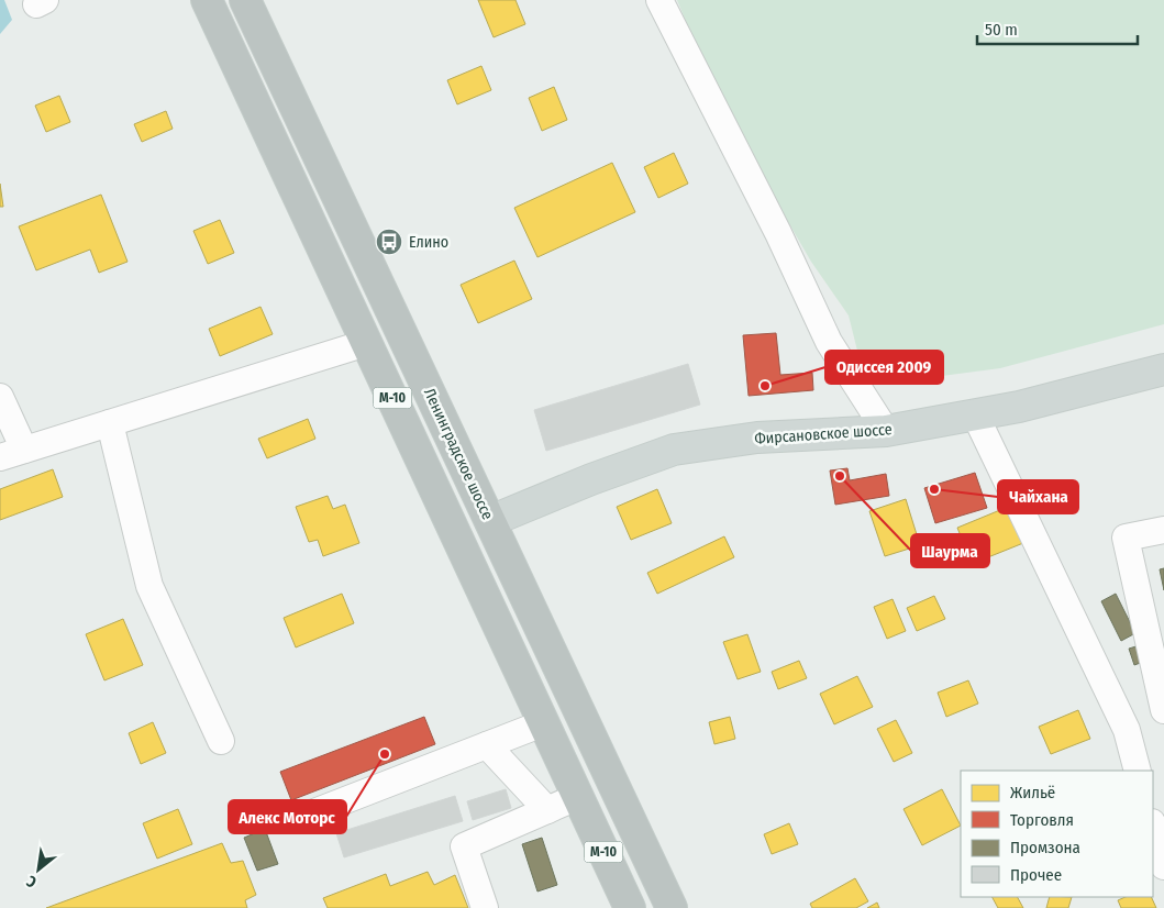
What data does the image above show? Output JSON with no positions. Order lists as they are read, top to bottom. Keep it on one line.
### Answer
{"streets":{"highway":["М-10","Ленинградское шоссе"],"main road":["Фирсановское шоссе"]},"crossings":[["Фирсановское шоссе","Ленинградское шоссе"]],"places":{"bus stop":["Елино"],"other":["Одиссея 2009","Шаурма","Чайхана","Алекс Моторс"]},"legend":["Жильё","Торговля","Промзона","Прочее"],"scale_bar":"50 m","north":"bottom left"}
